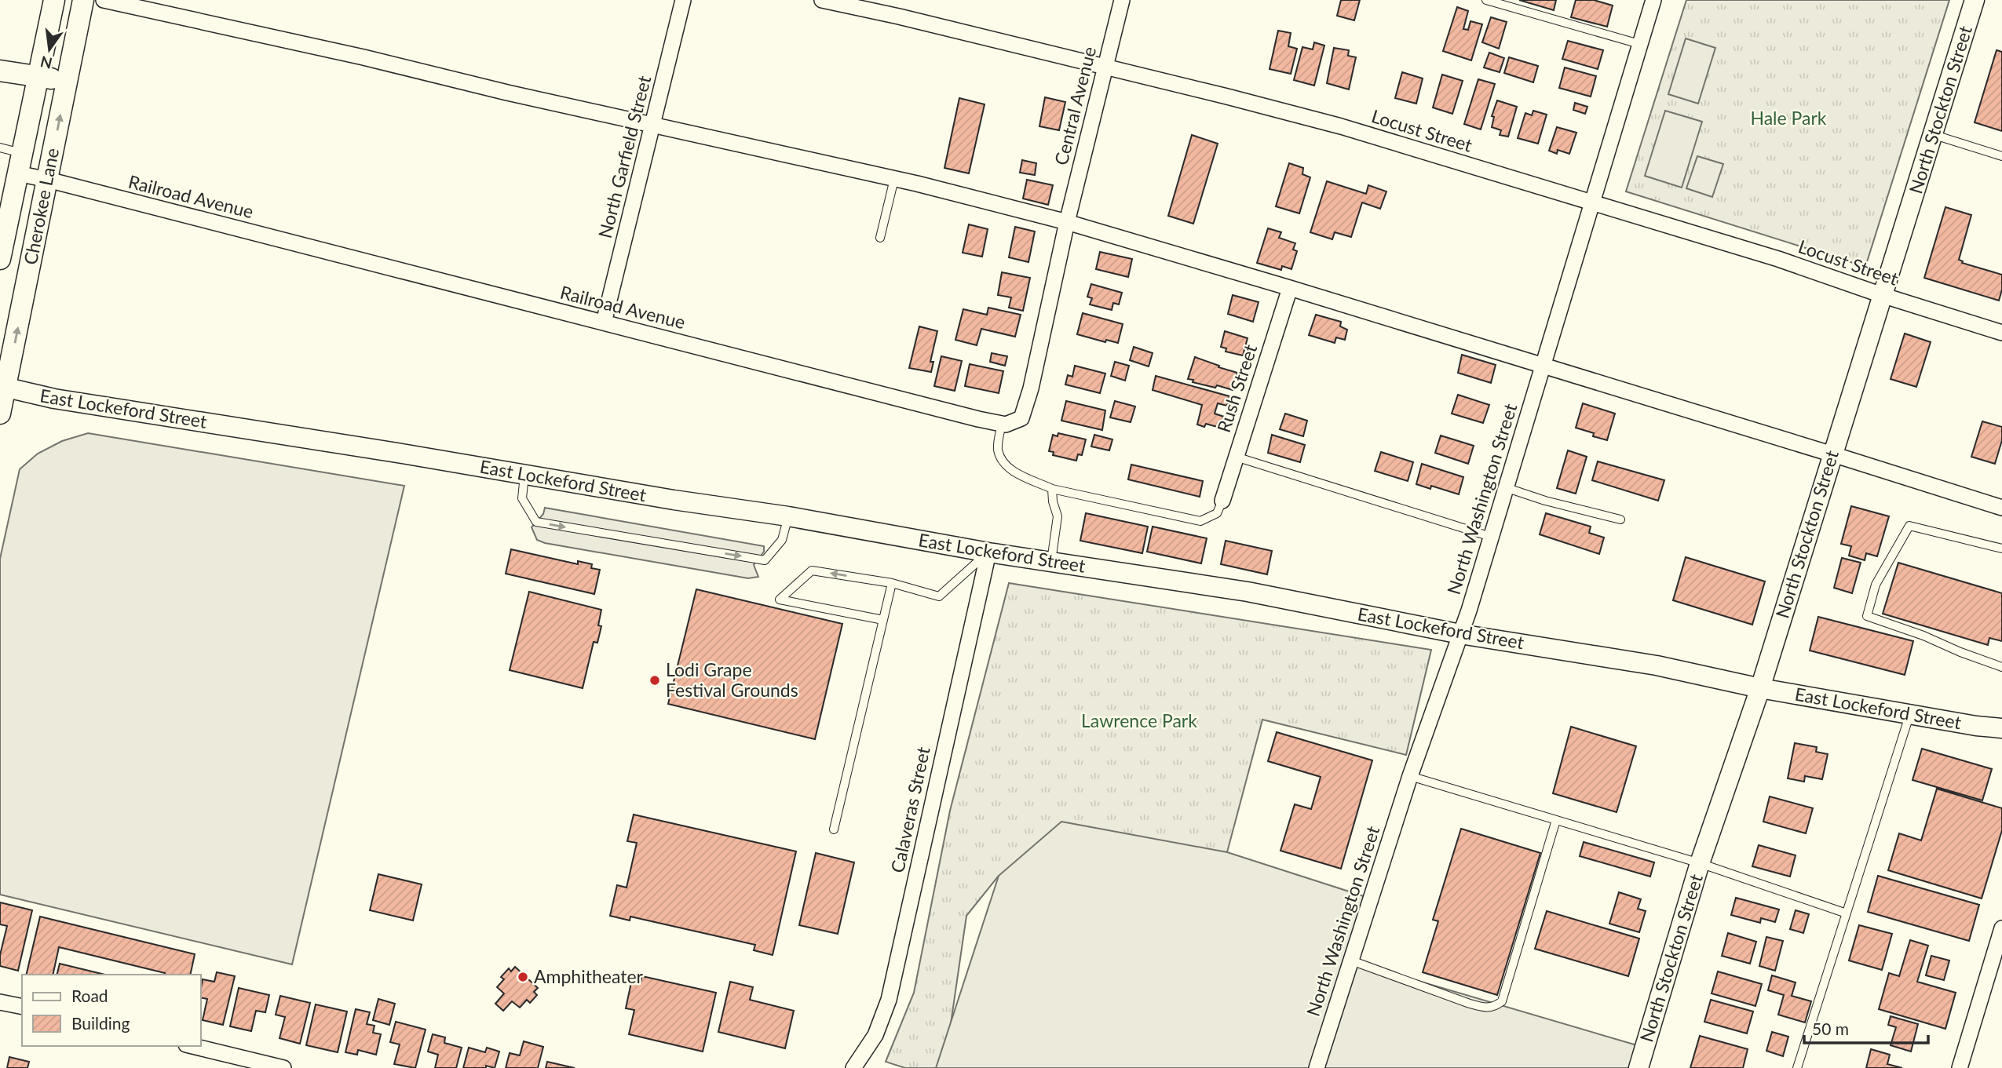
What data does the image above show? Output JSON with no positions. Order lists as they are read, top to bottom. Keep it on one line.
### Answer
{"streets":{"main road":["Cherokee Lane"],"street":["Central Avenue","North Stockton Street","Locust Street","North Garfield Street","Railroad Avenue","Rush Street","East Lockeford Street","North Washington Street","Calaveras Street"]},"crossings":[["Central Avenue","Locust Street"],["North Stockton Street","Locust Street"],["North Stockton Street","East Lockeford Street"],["Locust Street","North Washington Street"],["North Garfield Street","Railroad Avenue"],["Railroad Avenue","Cherokee Lane"],["Cherokee Lane","East Lockeford Street"],["East Lockeford Street","North Washington Street"],["East Lockeford Street","Calaveras Street"]],"parks":["Hale Park","Lawrence Park"],"places":["Lodi Grape Festival Grounds","Amphitheater"],"legend":["Road","Building"],"scale_bar":"50 m","north":"bottom"}
